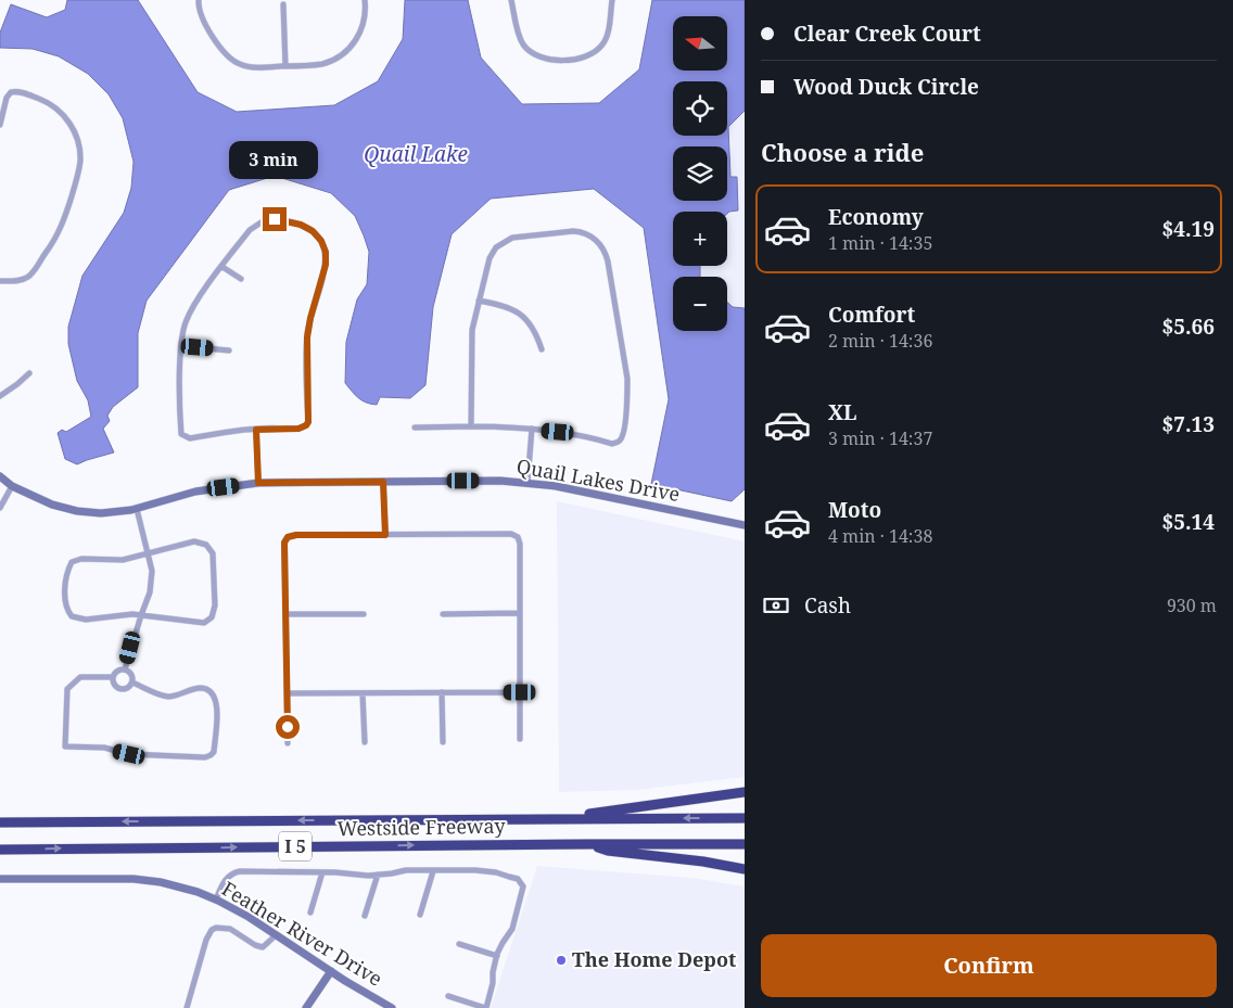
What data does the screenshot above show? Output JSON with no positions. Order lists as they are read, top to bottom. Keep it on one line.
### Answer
{"streets":{"highway":["Westside Freeway","I 5"],"main road":["Quail Lakes Drive","Feather River Drive"]},"water":["Quail Lake"],"places":["The Home Depot"],"north":"left","page":{"banner":["Clear Creek Court","Wood Duck Circle"],"map_buttons":["+","−"],"heading":"Choose a ride","bubble":"3 min","list":[{"name":"Economy","note":"1 min · 14:35","value":"$4.19"},{"name":"Comfort","note":"2 min · 14:36","value":"$5.66"},{"name":"XL","note":"3 min · 14:37","value":"$7.13"},{"name":"Moto","note":"4 min · 14:38","value":"$5.14"}],"pay":["Cash","930 m"],"buttons":"Confirm"}}
